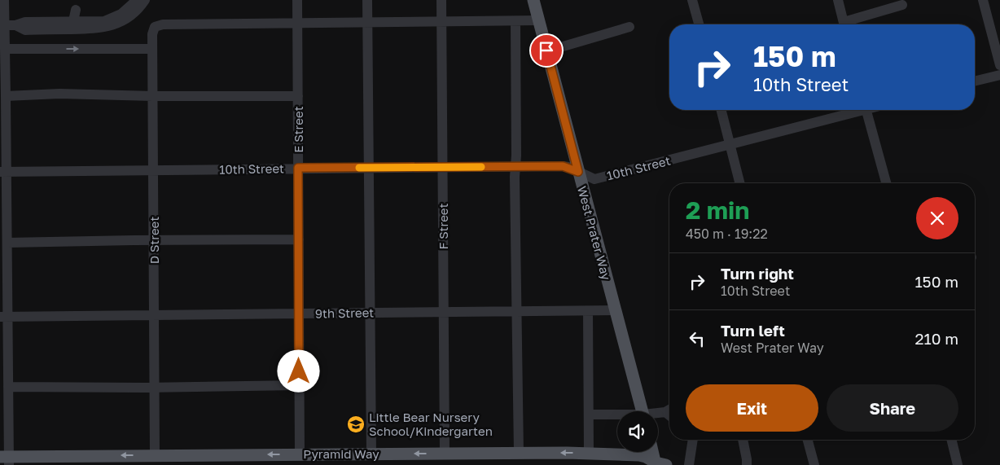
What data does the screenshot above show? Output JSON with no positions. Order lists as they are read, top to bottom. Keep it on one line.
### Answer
{"streets":{"main road":["West Prater Way","Pyramid Way"],"street":["E Street","10th Street","F Street","D Street","9th Street"]},"crossings":[["E Street","10th Street"],["E Street","D Street"],["E Street","9th Street"],["E Street","Pyramid Way"],["10th Street","F Street"],["10th Street","West Prater Way"],["10th Street","D Street"],["F Street","9th Street"],["F Street","Pyramid Way"],["West Prater Way","9th Street"],["D Street","9th Street"],["D Street","Pyramid Way"]],"one_way":["Pyramid Way"],"places":{"school or university":["Little Bear Nursery School/Kindergarten"]},"page":{"turn":["150 m","10th Street"],"heading":["2 min","450 m · 19:22"],"list":[{"name":"Turn right","note":"10th Street","value":"150 m"},{"name":"Turn left","note":"West Prater Way","value":"210 m"}],"buttons":["Exit","Share"]}}
